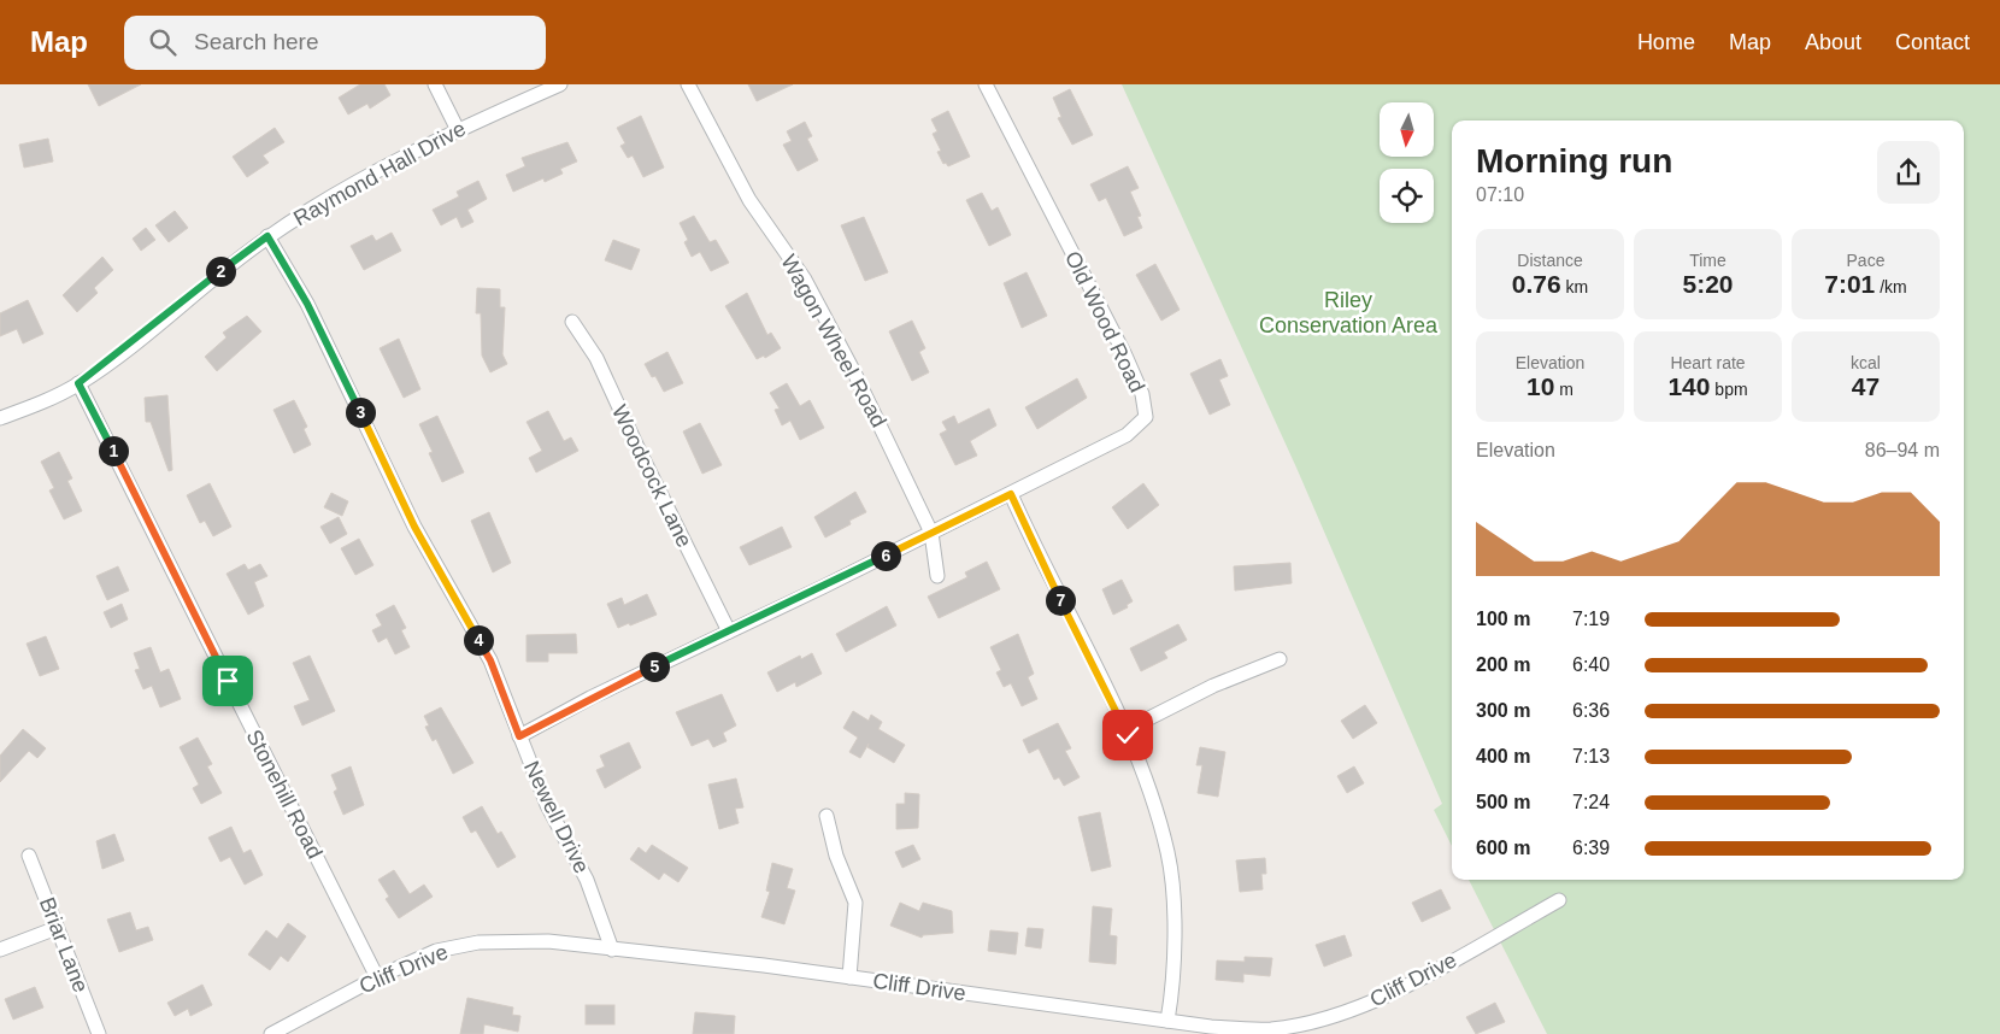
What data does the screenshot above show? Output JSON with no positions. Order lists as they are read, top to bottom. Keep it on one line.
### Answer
{"streets":{"street":["Raymond Hall Drive","Old Wood Road","Wagon Wheel Road","Woodcock Lane","Stonehill Road","Newell Drive","Briar Lane","Cliff Drive"]},"crossings":[["Raymond Hall Drive","Stonehill Road"],["Raymond Hall Drive","Newell Drive"],["Old Wood Road","Wagon Wheel Road"],["Old Wood Road","Woodcock Lane"],["Old Wood Road","Newell Drive"],["Stonehill Road","Cliff Drive"],["Newell Drive","Cliff Drive"]],"parks":["Riley Conservation Area"],"north":"bottom","page":{"header":"Map","search":"Search here","nav":["Home","Map","About","Contact"],"heading":["Morning run","07:10"],"stats":[["Distance","0.76 km"],["Time","5:20"],["Pace","7:01 /km"],["Elevation","10 m"],["Heart rate","140 bpm"],["kcal","47"]],"pins":["2","3","1","6","7","4","5"],"chart":["Elevation","86–94 m"],"list":[{"name":"100 m","note":"7:19"},{"name":"200 m","note":"6:40"},{"name":"300 m","note":"6:36"},{"name":"400 m","note":"7:13"},{"name":"500 m","note":"7:24"},{"name":"600 m","note":"6:39"}]}}
